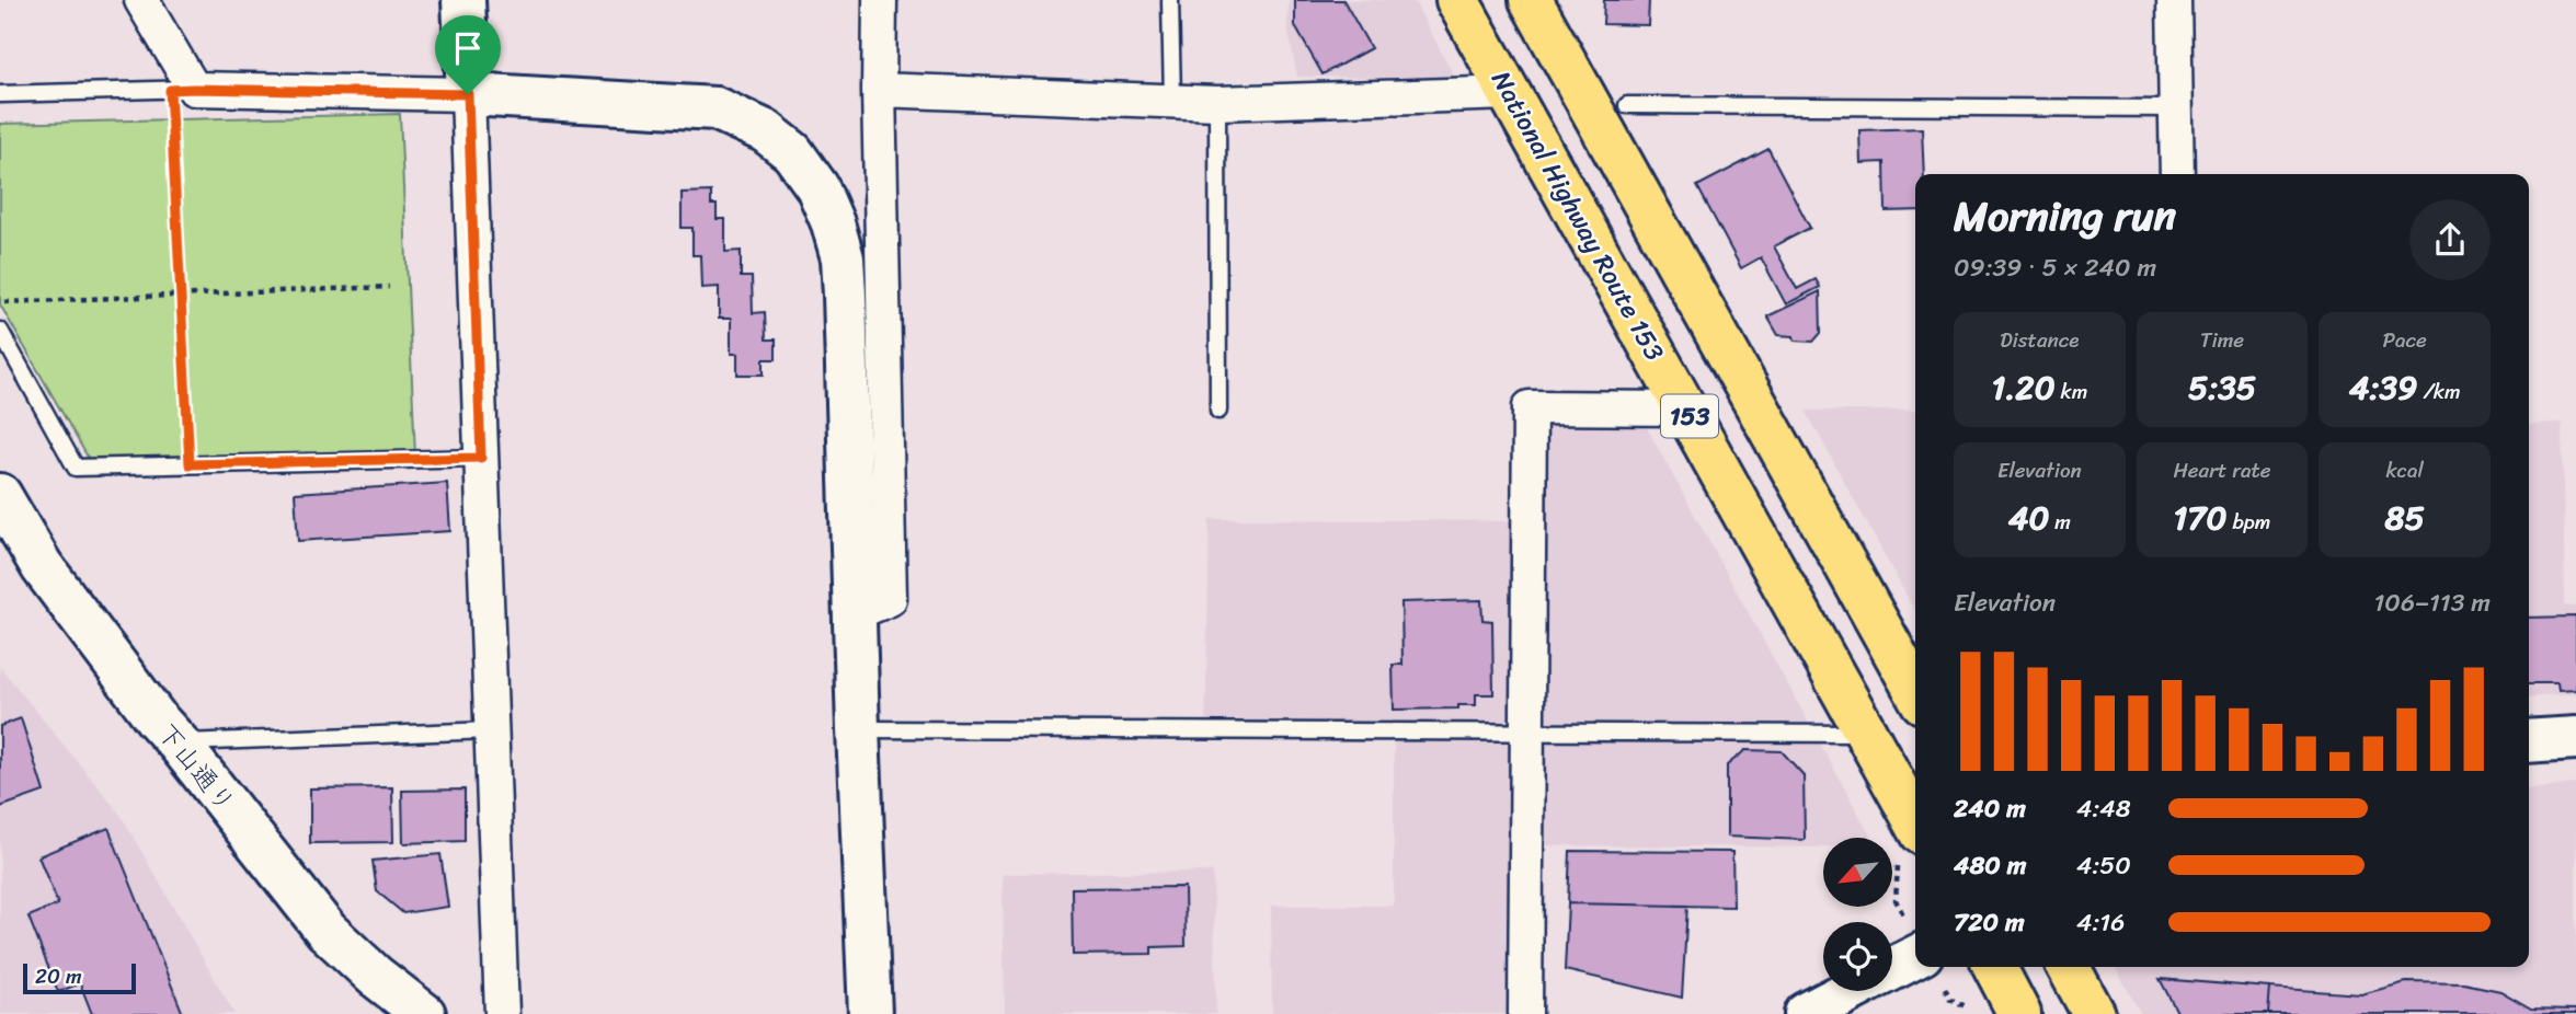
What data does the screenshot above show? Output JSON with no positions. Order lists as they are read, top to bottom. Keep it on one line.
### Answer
{"streets":{"highway":["National Highway Route 153","153"],"street":["下山通り"]},"scale_bar":"20 m","north":"bottom left","page":{"heading":["Morning run","09:39 · 5 × 240 m"],"stats":[["Distance","1.20 km"],["Time","5:35"],["Pace","4:39 /km"],["Elevation","40 m"],["Heart rate","170 bpm"],["kcal","85"]],"chart":["Elevation","106–113 m"],"list":[{"name":"240 m","note":"4:48"},{"name":"480 m","note":"4:50"},{"name":"720 m","note":"4:16"}],"scale":"20 m"}}
